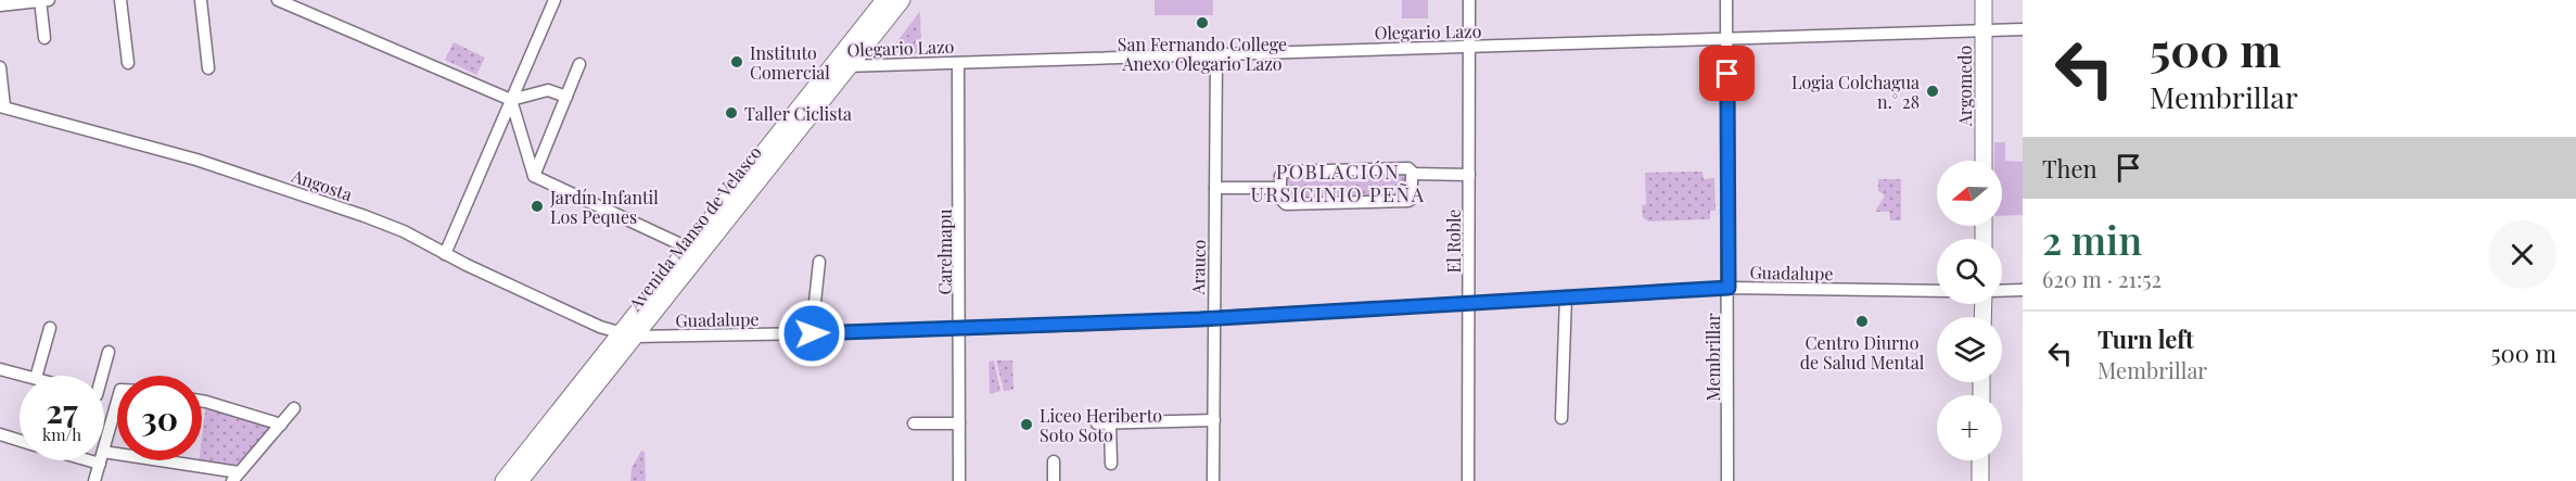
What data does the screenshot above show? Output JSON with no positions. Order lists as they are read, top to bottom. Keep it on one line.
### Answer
{"streets":{"main road":["Argomedo","Avenida Manso de Velasco"],"street":["Olegario Lazo","Angosta","El Roble","Carelmapu","Arauco","Guadalupe","Membrillar"]},"crossings":[["Olegario Lazo","Argomedo"],["Olegario Lazo","Avenida Manso de Velasco"],["Olegario Lazo","El Roble"],["Olegario Lazo","Carelmapu"],["Olegario Lazo","Arauco"],["Olegario Lazo","Membrillar"],["Angosta","Avenida Manso de Velasco"],["Angosta","Guadalupe"],["Avenida Manso de Velasco","Guadalupe"],["El Roble","Guadalupe"],["Carelmapu","Guadalupe"],["Arauco","Guadalupe"],["Guadalupe","Membrillar"]],"districts":["POBLACIÓN URSICINIO PEÑA"],"places":["San Fernando College Anexo Olegario Lazo","Instituto Comercial","Logia Colchagua n.° 28","Taller Ciclista","Jardín Infantil Los Peques","Centro Diurno de Salud Mental","Liceo Heriberto Soto Soto"],"north":"left","page":{"turn":["500 m","Membrillar"],"then":"Then","map_buttons":"+","heading":["2 min","620 m · 21:52"],"list":[{"name":"Turn left","note":"Membrillar","value":"500 m"}],"speed":"27 km/h","limit":"30"}}
